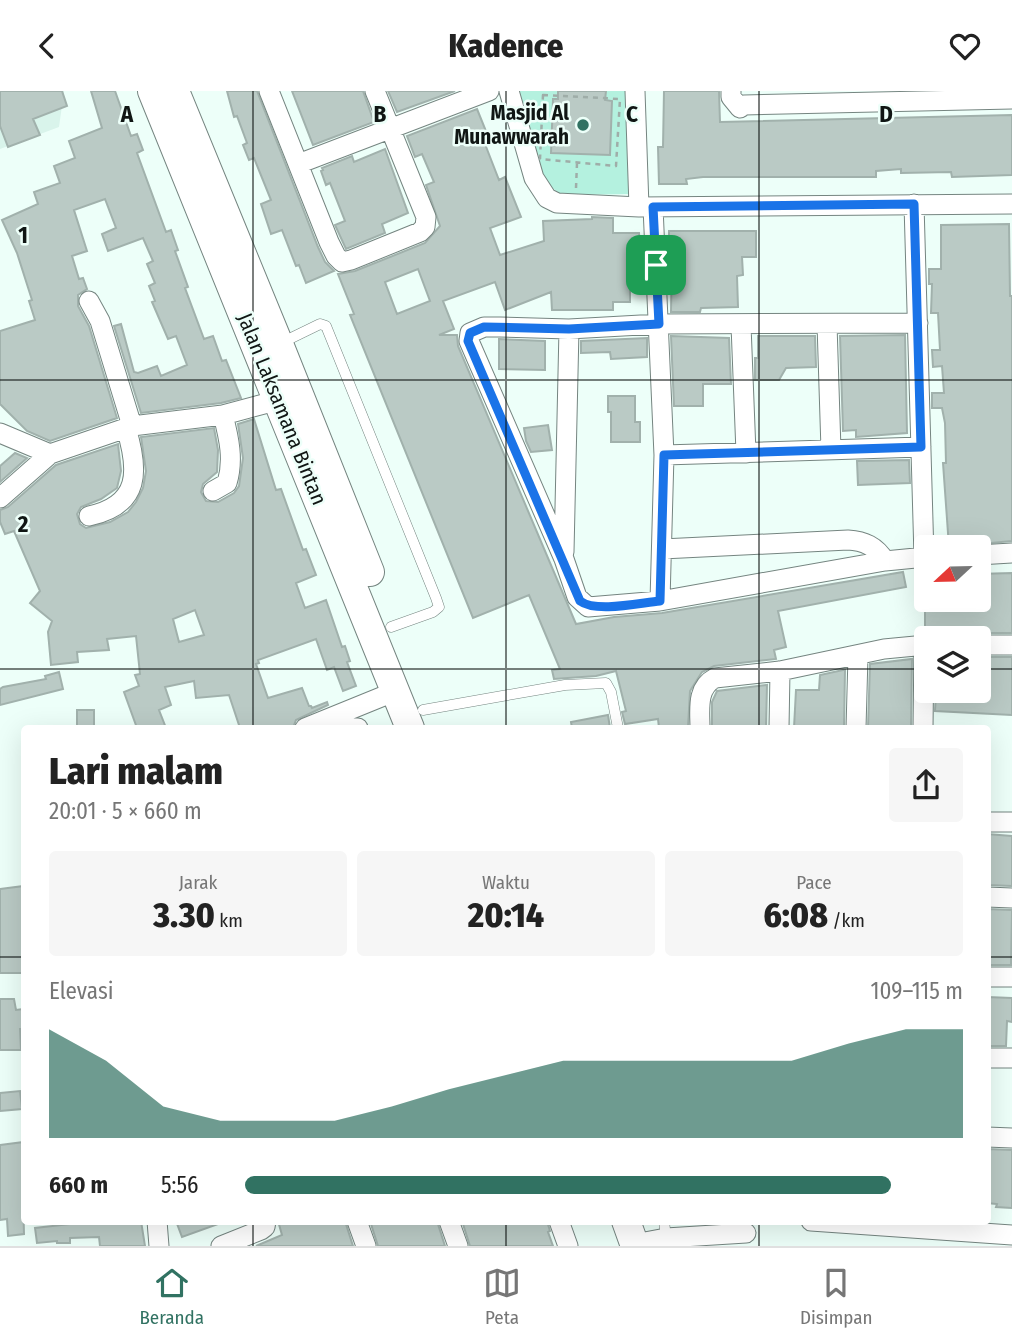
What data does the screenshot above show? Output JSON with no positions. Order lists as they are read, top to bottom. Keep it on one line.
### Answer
{"streets":{"main road":["Jalan Laksamana Bintan"]},"places":["Masjid Al Munawwarah"],"north":"left","page":{"header":"Kadence","heading":["Lari malam","20:01 · 5 × 660 m"],"stats":[["Jarak","3.30 km"],["Waktu","20:14"],["Pace","6:08 /km"]],"chart":["Elevasi","109–115 m"],"list":[{"name":"660 m","note":"5:56"}],"tabs":["Beranda","Peta","Disimpan"]},"grid":{"columns":["A","B","C","D"],"rows":["1","2"]}}
